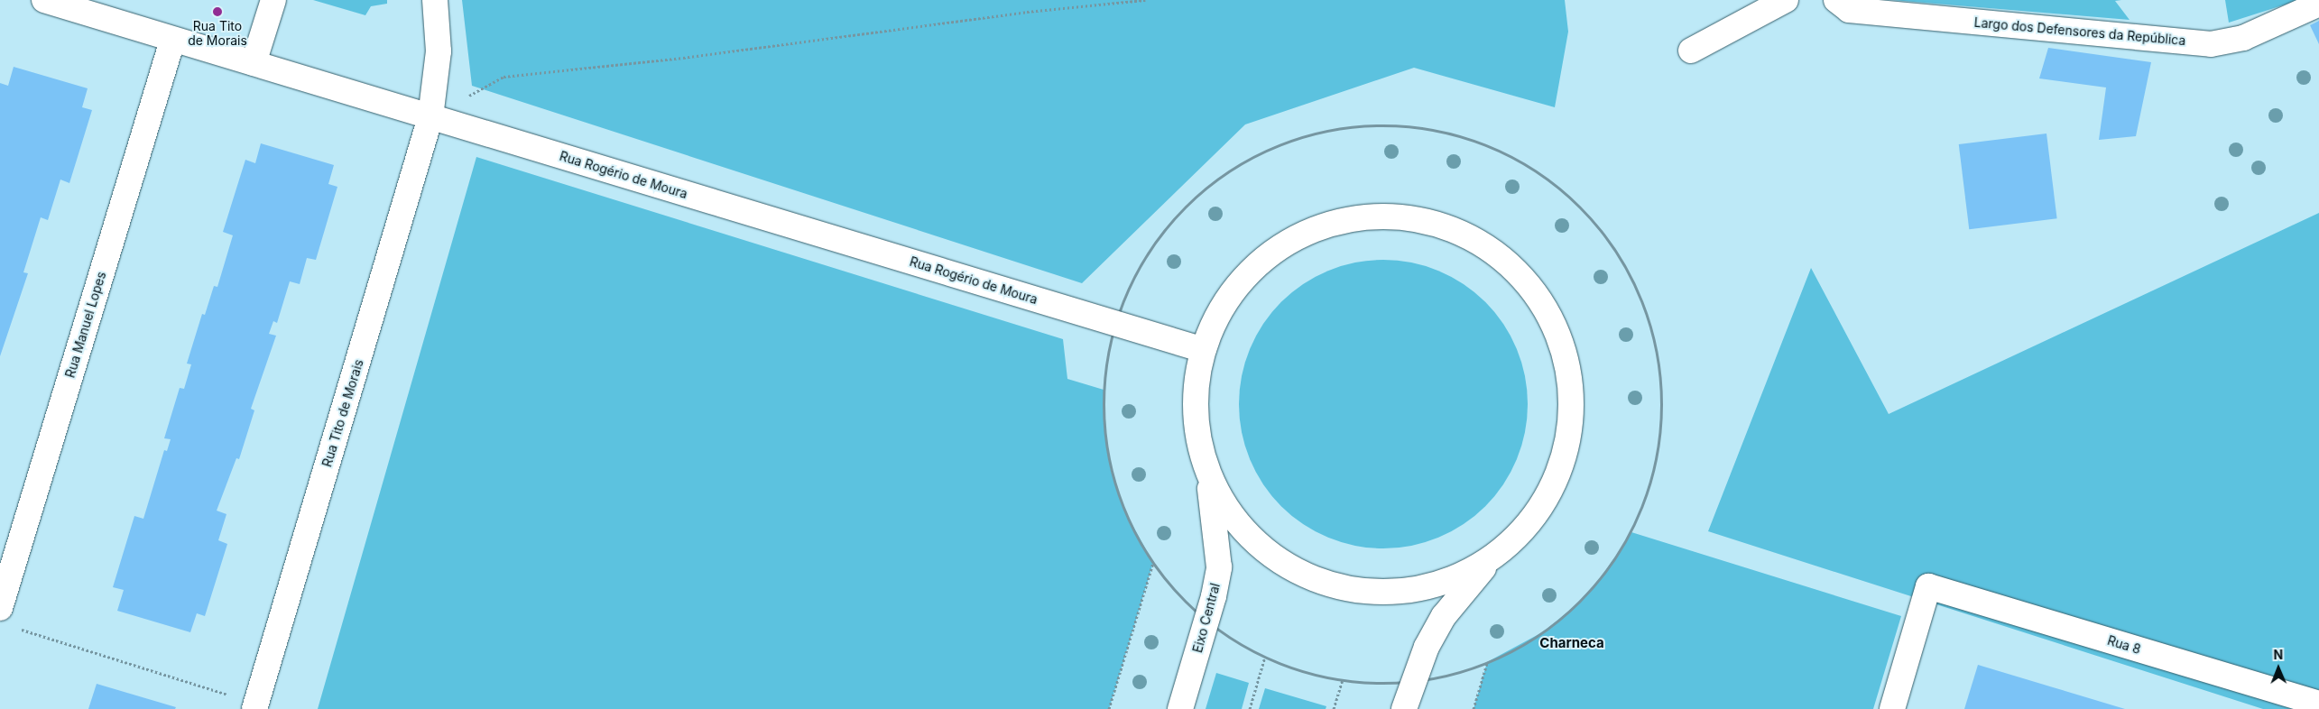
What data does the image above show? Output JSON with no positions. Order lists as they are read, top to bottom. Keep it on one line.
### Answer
{"streets":{"street":["Largo dos Defensores da República","Rua Rogério de Moura","Rua Manuel Lopes","Rua Tito de Morais","Eixo Central","Rua 8"]},"crossings":[["Rua Rogério de Moura","Rua Manuel Lopes"],["Rua Rogério de Moura","Rua Tito de Morais"]],"districts":["Charneca"],"places":["Rua Tito de Morais"],"north":"top"}
